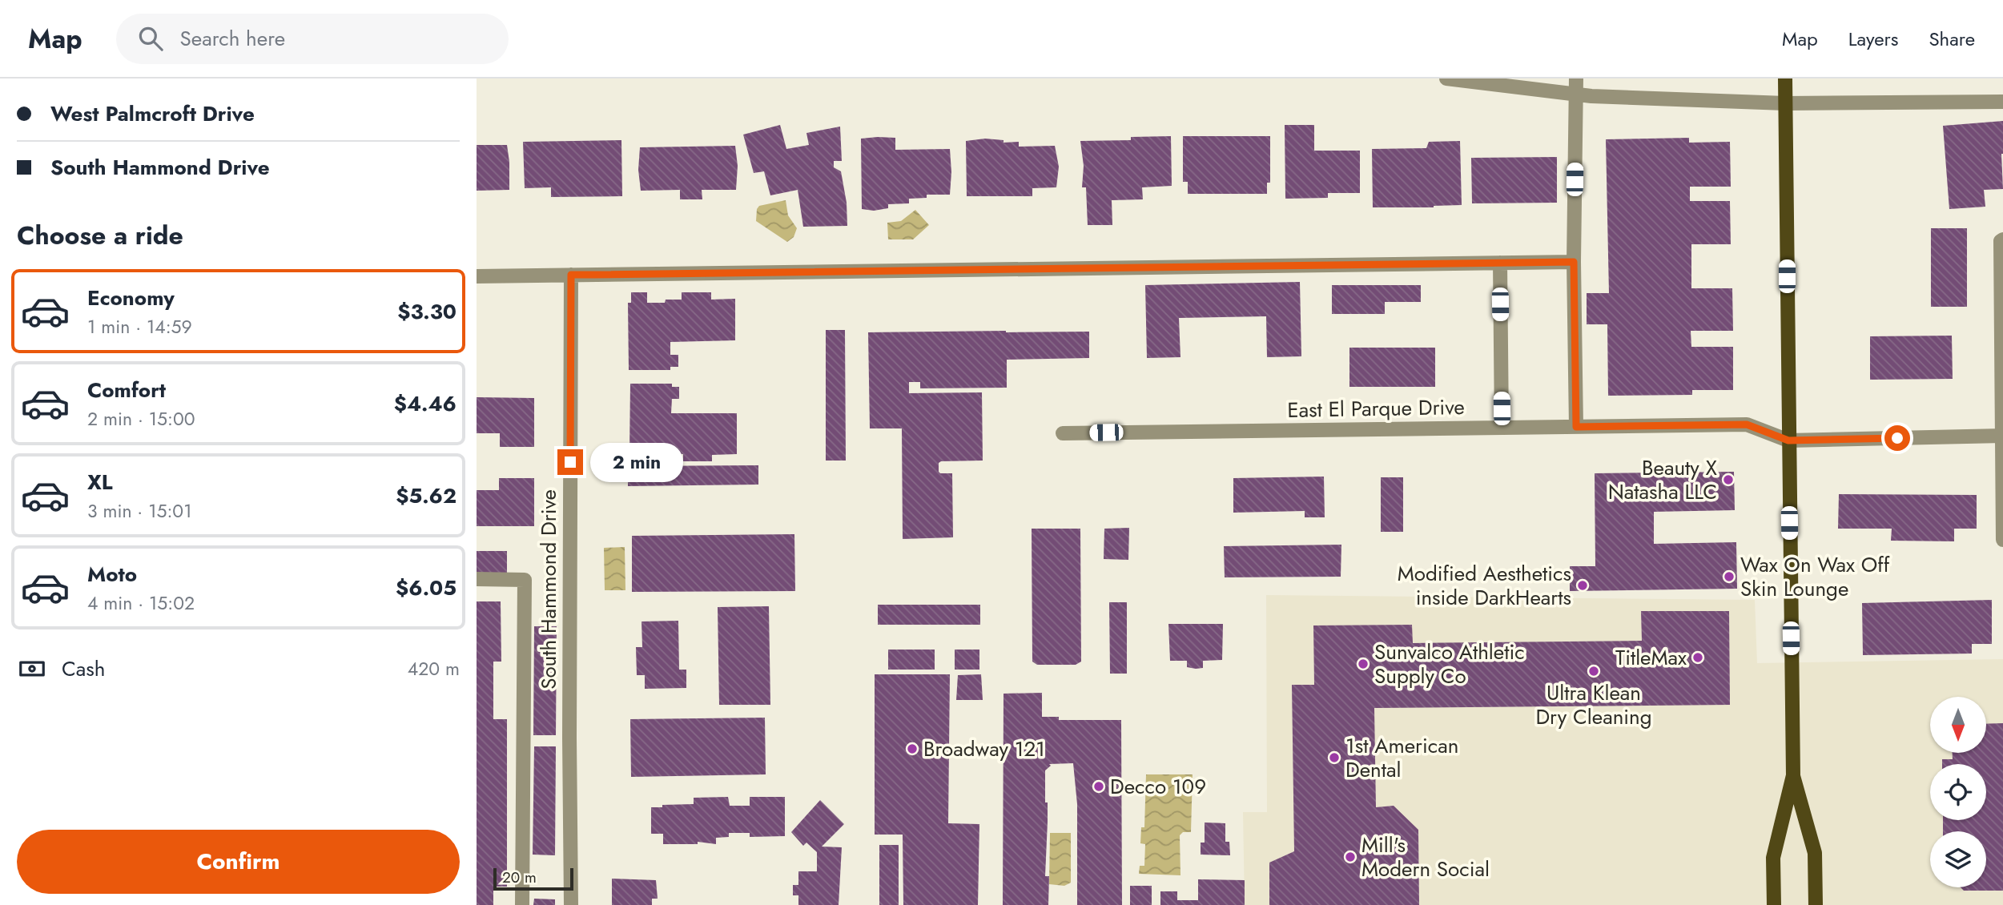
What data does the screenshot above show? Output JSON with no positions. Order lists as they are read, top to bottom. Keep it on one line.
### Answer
{"streets":{"street":["East El Parque Drive","South Hammond Drive"]},"places":["Beauty X Natasha LLC","Wax On Wax Off Skin Lounge","Modified Aesthetics inside DarkHearts","TitleMax","Sunvalco Athletic Supply Co","Ultra Klean Dry Cleaning","Broadway 121","1st American Dental","Decco 109","Mill's Modern Social"],"scale_bar":"20 m","north":"bottom","page":{"header":"Map","search":"Search here","nav":["Map","Layers","Share"],"banner":["West Palmcroft Drive","South Hammond Drive"],"heading":"Choose a ride","list":[{"name":"Economy","note":"1 min · 14:59","value":"$3.30"},{"name":"Comfort","note":"2 min · 15:00","value":"$4.46"},{"name":"XL","note":"3 min · 15:01","value":"$5.62"},{"name":"Moto","note":"4 min · 15:02","value":"$6.05"}],"bubble":"2 min","pay":["Cash","420 m"],"buttons":"Confirm","scale":"20 m"}}
